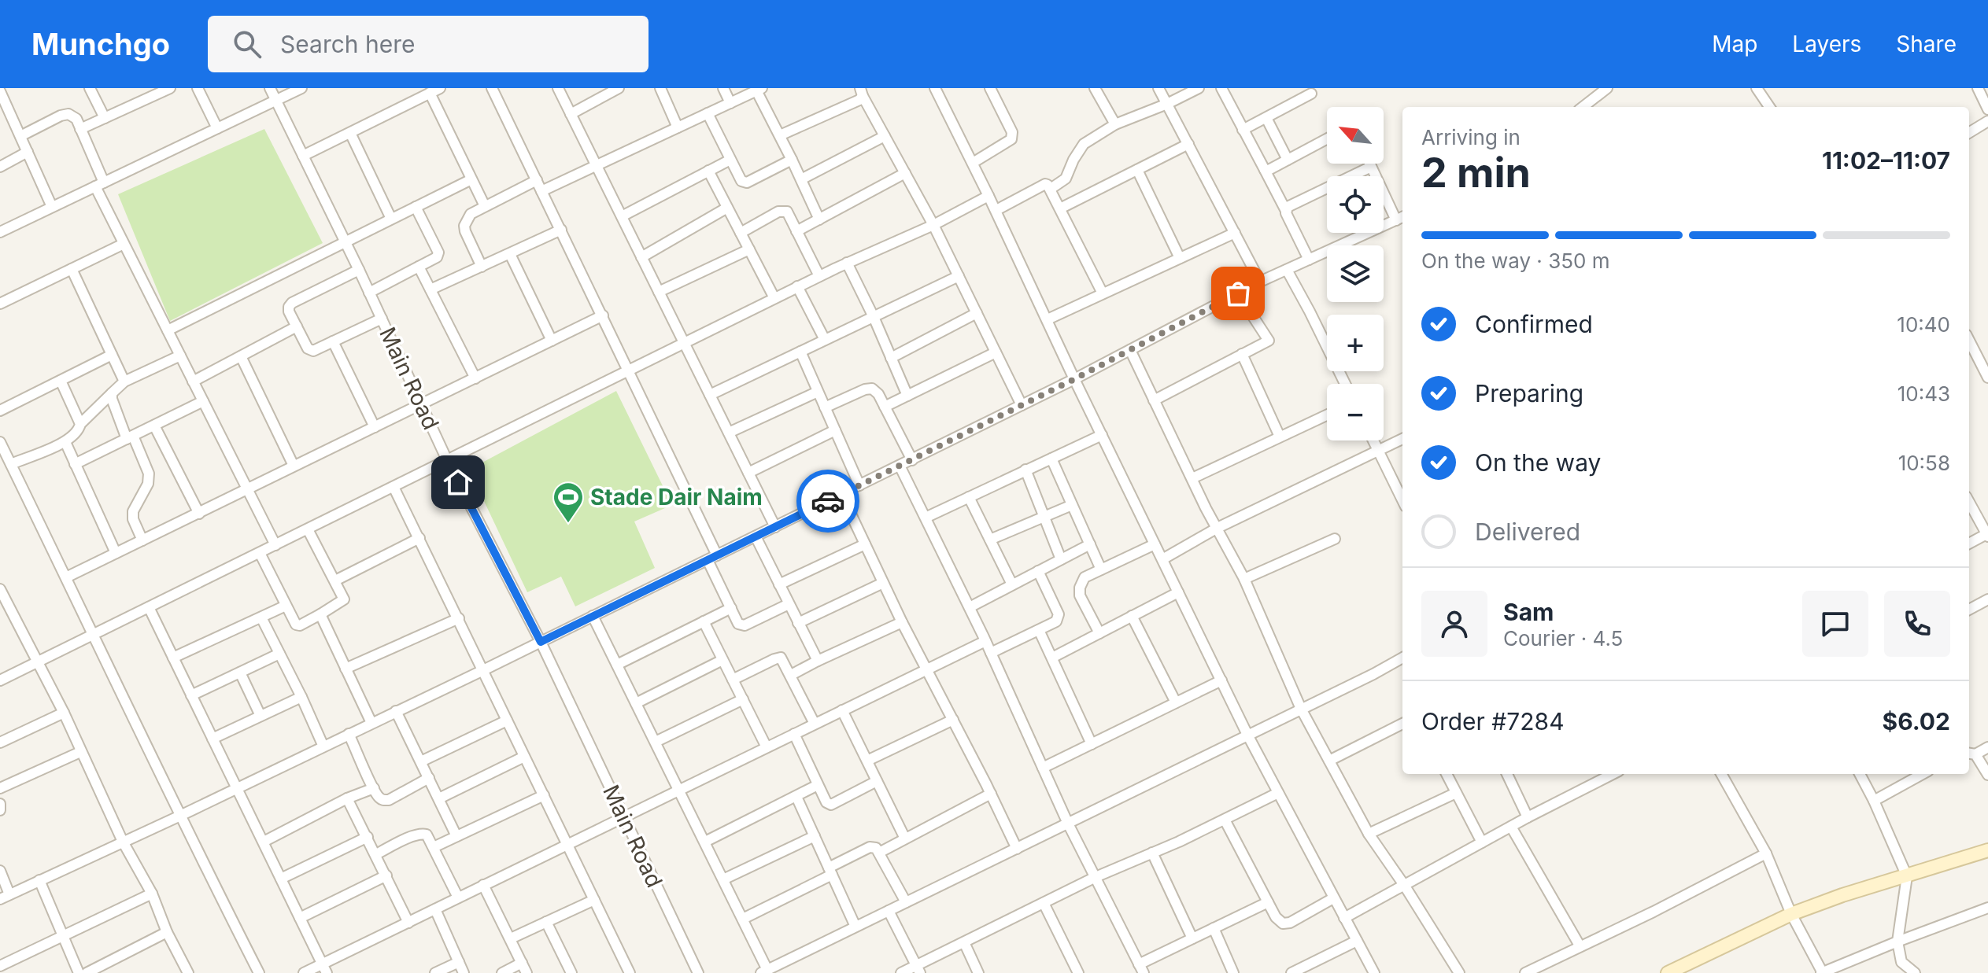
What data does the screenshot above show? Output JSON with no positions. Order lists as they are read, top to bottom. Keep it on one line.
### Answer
{"streets":{"street":["Main Road"]},"places":{"sports":["Stade Dair Naim"]},"north":"top left","page":{"header":"Munchgo","search":"Search here","nav":["Map","Layers","Share"],"map_buttons":["+","−"],"heading":["2 min","Arriving in","11:02–11:07"],"panel":["Sam","Courier · 4.5","Order #7284","$6.02"],"bar":"On the way · 350 m","list":[["Confirmed","10:40"],["Preparing","10:43"],["On the way","10:58"],"Delivered"]}}
